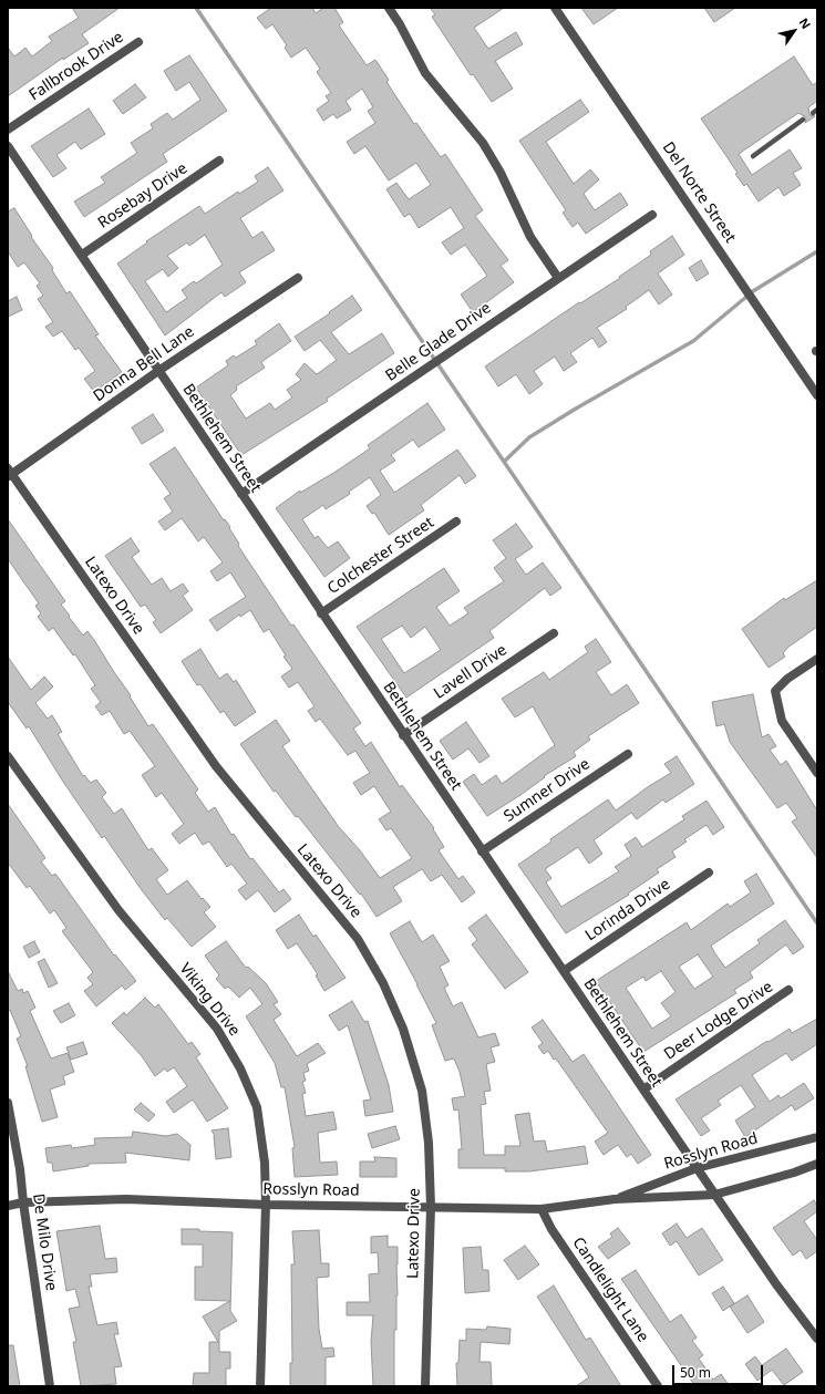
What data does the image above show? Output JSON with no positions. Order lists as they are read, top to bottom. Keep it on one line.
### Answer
{"streets":{"street":["Fallbrook Drive","Del Norte Street","Rosebay Drive","Belle Glade Drive","Donna Bell Lane","Bethlehem Street","Colchester Street","Latexo Drive","Lavell Drive","Sumner Drive","Lorinda Drive","Viking Drive","Deer Lodge Drive","Rosslyn Road","De Milo Drive","Candlelight Lane"]},"crossings":[["Rosebay Drive","Bethlehem Street"],["Belle Glade Drive","Bethlehem Street"],["Donna Bell Lane","Bethlehem Street"],["Donna Bell Lane","Latexo Drive"],["Bethlehem Street","Colchester Street"],["Bethlehem Street","Lavell Drive"],["Bethlehem Street","Sumner Drive"],["Bethlehem Street","Lorinda Drive"],["Bethlehem Street","Deer Lodge Drive"],["Bethlehem Street","Rosslyn Road"],["Latexo Drive","Rosslyn Road"],["Viking Drive","Rosslyn Road"],["Rosslyn Road","De Milo Drive"],["Rosslyn Road","Candlelight Lane"]],"scale_bar":"50 m","north":"top right"}
